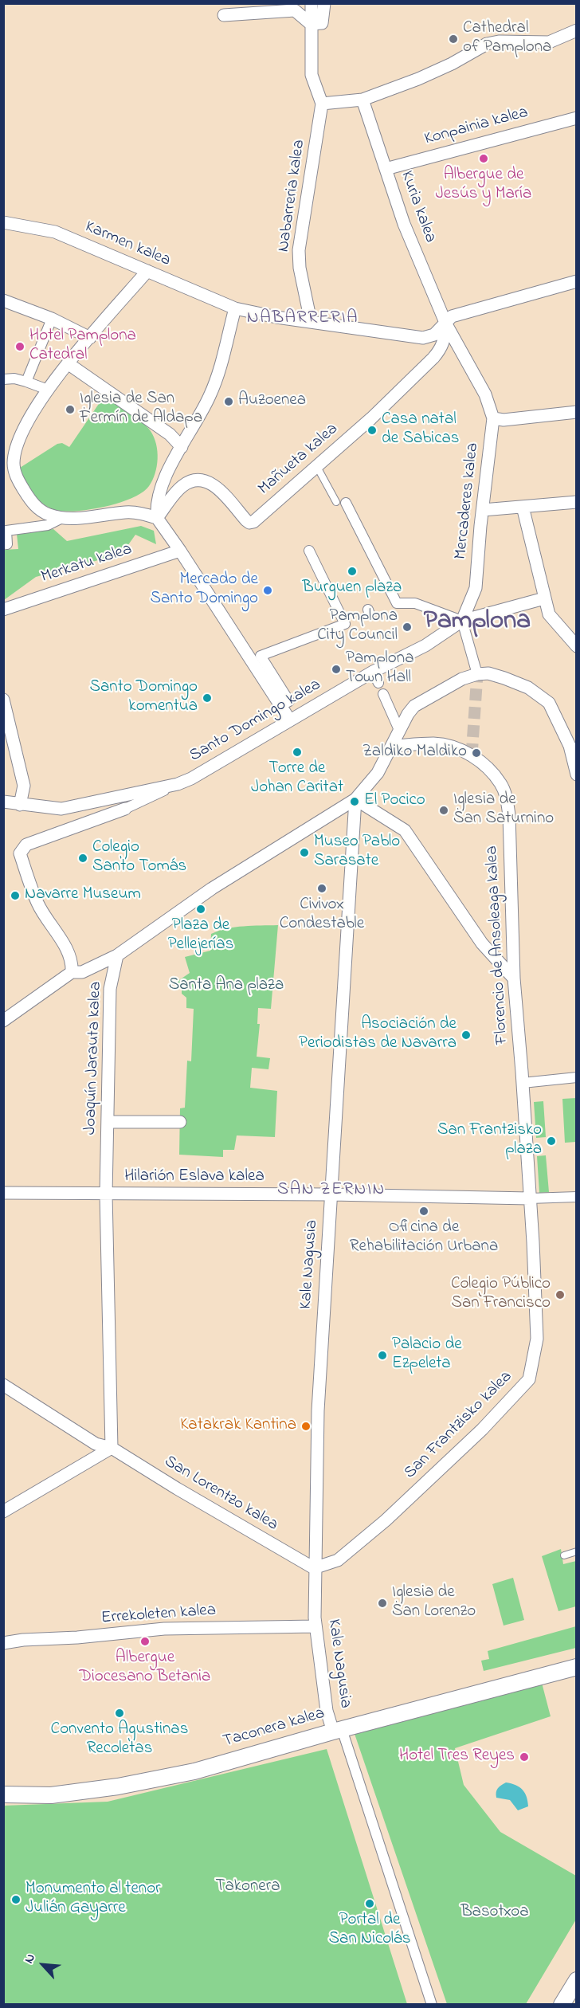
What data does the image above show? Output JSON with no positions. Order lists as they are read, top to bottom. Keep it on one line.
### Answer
{"streets":{"street":["Konpainia kalea","Nabarreria kalea","Kuria kalea","Karmen kalea","Mañueta kalea","Mercaderes kalea","Merkatu kalea","Santo Domingo kalea","Florencio de Ansoleaga kalea","Joaquín Jarauta kalea","Hilarión Eslava kalea","Kale Nagusia","San Frantzisko kalea","San Lorentzo kalea","Errekoleten kalea","Taconera kalea"]},"crossings":[["Konpainia kalea","Kuria kalea"],["Kuria kalea","Mañueta kalea"],["Kuria kalea","Mercaderes kalea"],["Mercaderes kalea","Santo Domingo kalea"],["Florencio de Ansoleaga kalea","Hilarión Eslava kalea"],["Florencio de Ansoleaga kalea","San Frantzisko kalea"],["Joaquín Jarauta kalea","Hilarión Eslava kalea"],["Joaquín Jarauta kalea","San Lorentzo kalea"],["Hilarión Eslava kalea","Kale Nagusia"],["Hilarión Eslava kalea","San Frantzisko kalea"],["Kale Nagusia","San Frantzisko kalea"],["Kale Nagusia","San Lorentzo kalea"],["Kale Nagusia","Errekoleten kalea"],["Kale Nagusia","Taconera kalea"],["San Frantzisko kalea","San Lorentzo kalea"]],"districts":["NABARRERIA","Pamplona","SAN ZERNIN"],"parks":["Santa Ana plaza","Takonera","Basotxoa"],"places":["Cathedral of Pamplona","Albergue de Jesús y María","Hotel Pamplona Catedral","Auzoenea","Iglesia de San Fermín de Aldapa","Casa natal de Sabicas","Burguen plaza","Mercado de Santo Domingo","Pamplona City Council","Pamplona Town Hall","Santo Domingo komentua","Torre de Johan Caritat","Zaldiko Maldiko","El Pocico","Iglesia de San Saturnino","Museo Pablo Sarasate","Colegio Santo Tomás","Civivox Condestable","Navarre Museum","Plaza de Pellejerías","Asociación de Periodistas de Navarra","San Frantzisko plaza","Oficina de Rehabilitación Urbana","Colegio Público San Francisco","Palacio de Ezpeleta","Katakrak Kantina","Iglesia de San Lorenzo","Albergue Diocesano Betania","Convento Agustinas Recoletas","Hotel Tres Reyes","Monumento al tenor Julián Gayarre","Portal de San Nicolás"],"north":"top left"}
